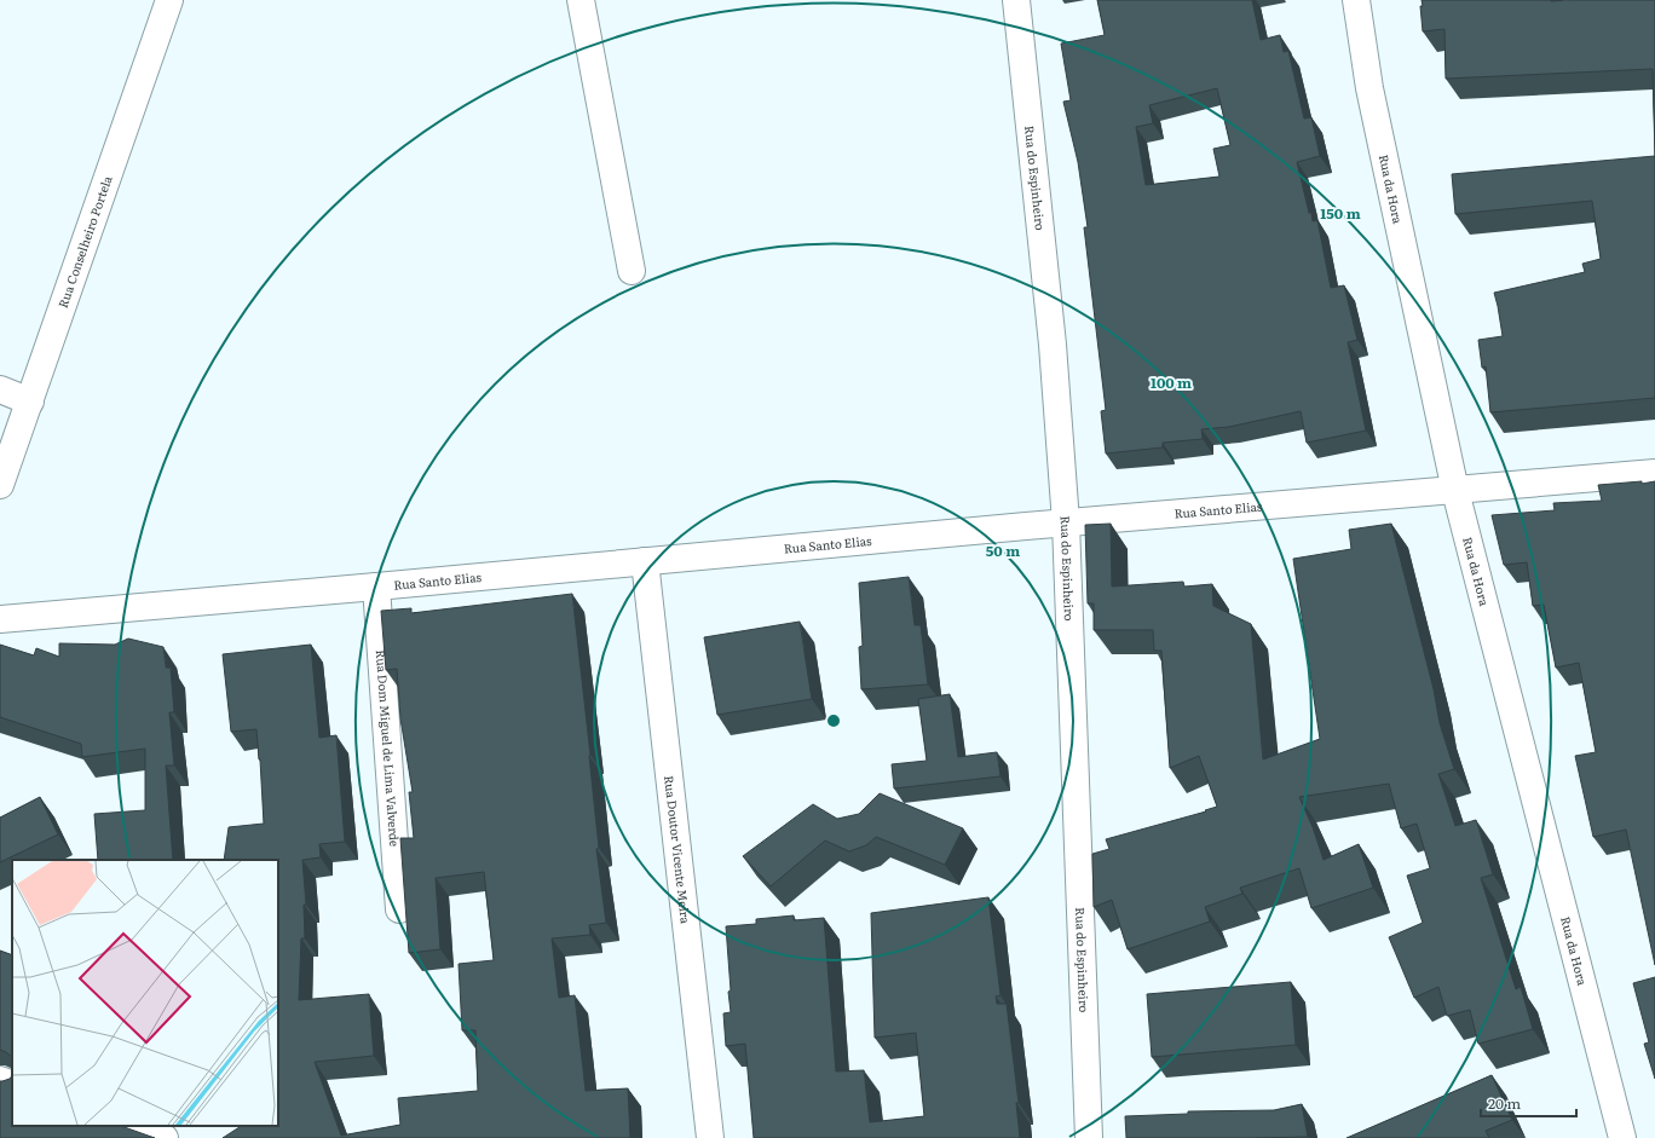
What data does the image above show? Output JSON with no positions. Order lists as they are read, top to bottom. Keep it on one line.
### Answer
{"streets":{"street":["Rua do Espinheiro","Rua da Hora","Rua Conselheiro Portela","Rua Santo Elias","Rua Dom Miguel de Lima Valverde","Rua Doutor Vicente Meira"]},"crossings":[["Rua do Espinheiro","Rua Santo Elias"],["Rua da Hora","Rua Santo Elias"],["Rua Santo Elias","Rua Dom Miguel de Lima Valverde"],["Rua Santo Elias","Rua Doutor Vicente Meira"]],"scale_bar":"20 m","rings":["150 m","100 m","50 m"]}
